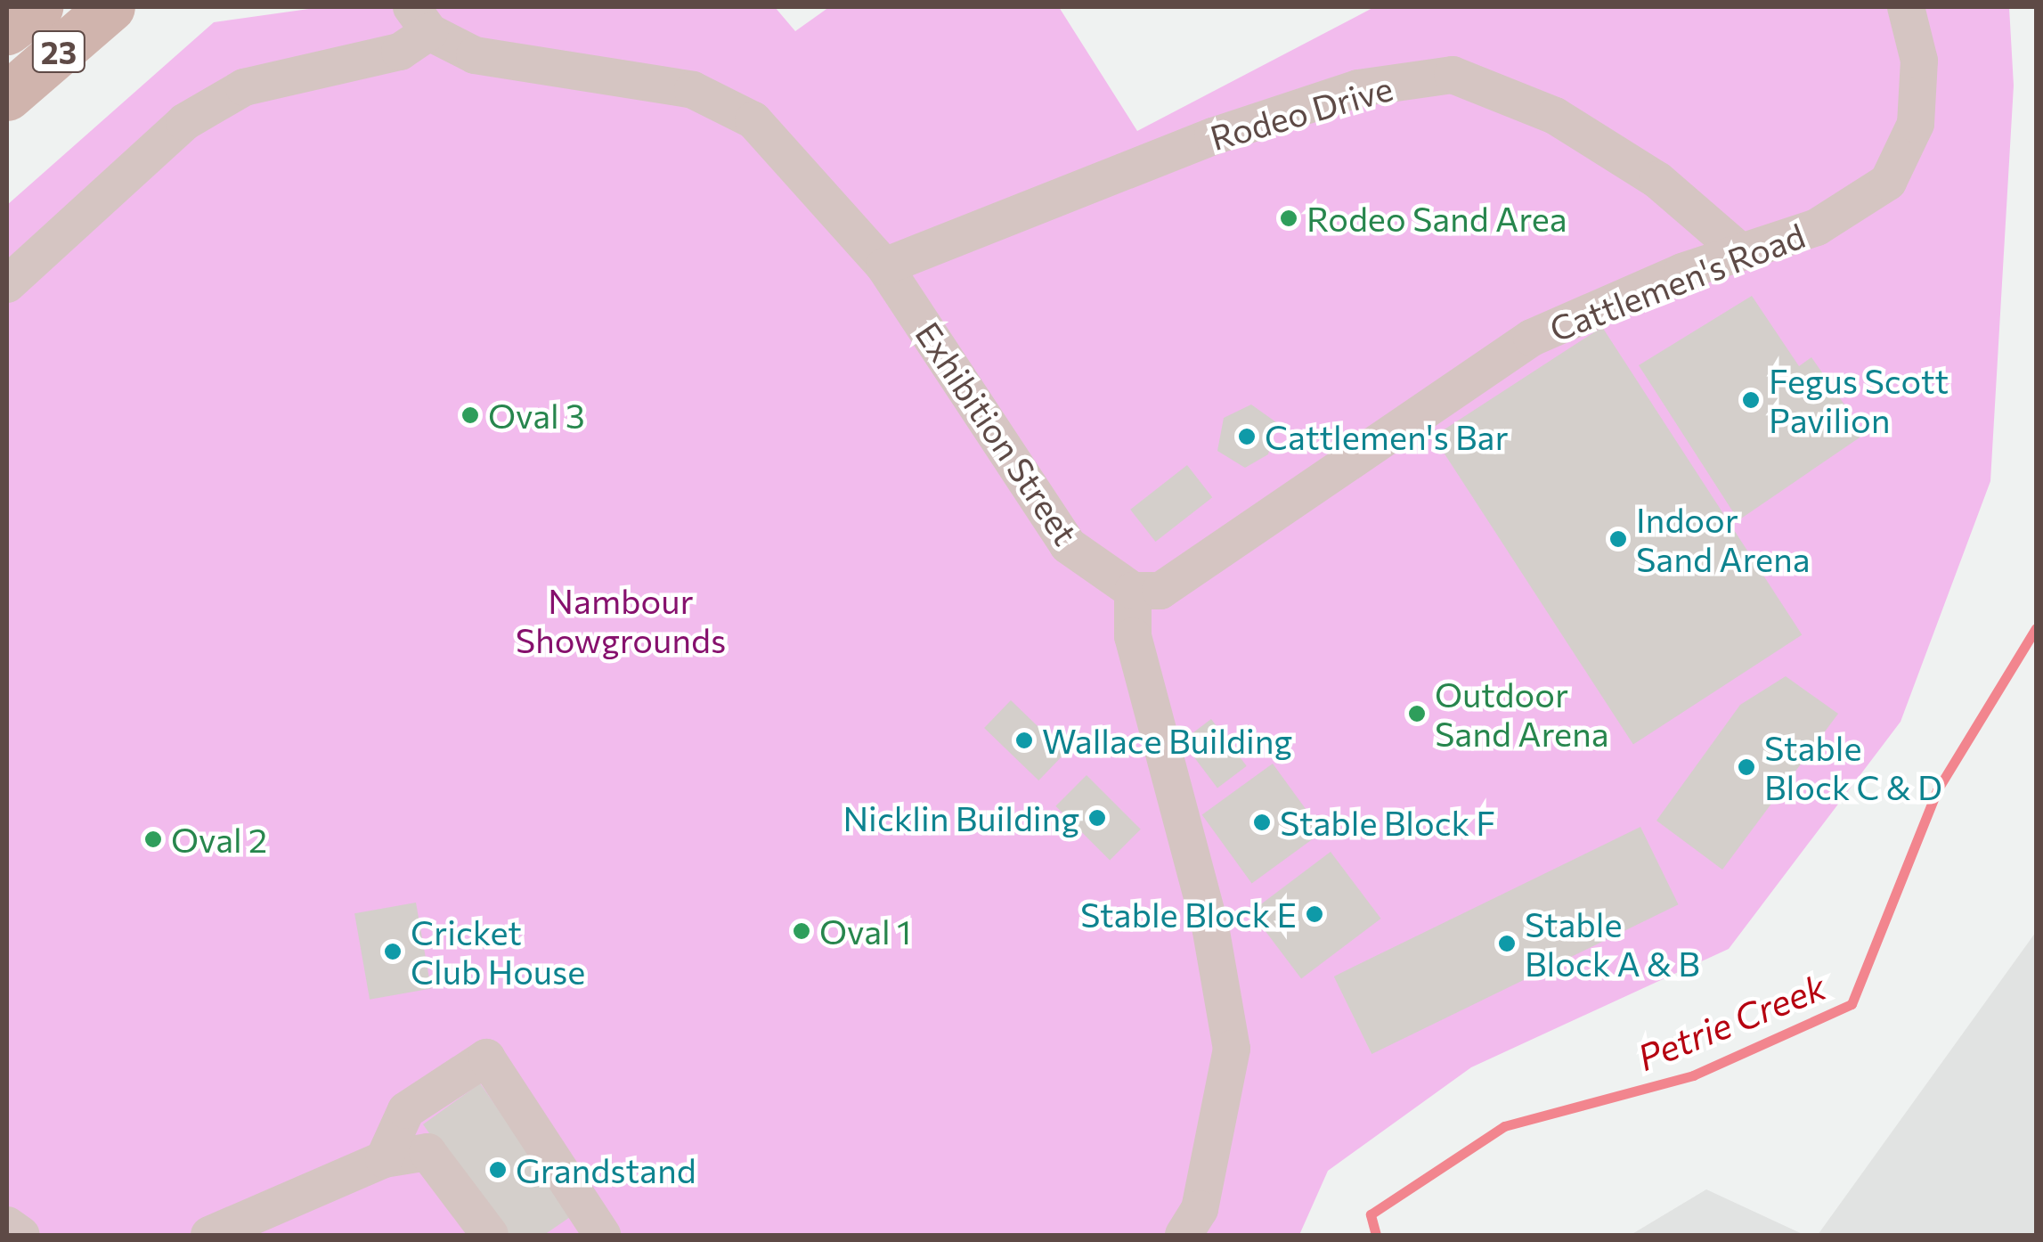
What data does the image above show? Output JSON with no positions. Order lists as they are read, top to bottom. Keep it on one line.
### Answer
{"streets":{"main road":["23"],"street":["Rodeo Drive","Cattlemen's Road","Exhibition Street"]},"crossings":[["Rodeo Drive","Cattlemen's Road"],["Rodeo Drive","Exhibition Street"],["Cattlemen's Road","Exhibition Street"]],"water":["Petrie Creek"],"parks":["Nambour Showgrounds"],"places":["Rodeo Sand Area","Fegus Scott Pavilion","Oval 3","Cattlemen's Bar","Indoor Sand Arena","Outdoor Sand Arena","Wallace Building","Stable Block C & D","Nicklin Building","Stable Block F","Oval 2","Stable Block E","Oval 1","Stable Block A & B","Cricket Club House","Grandstand"]}
